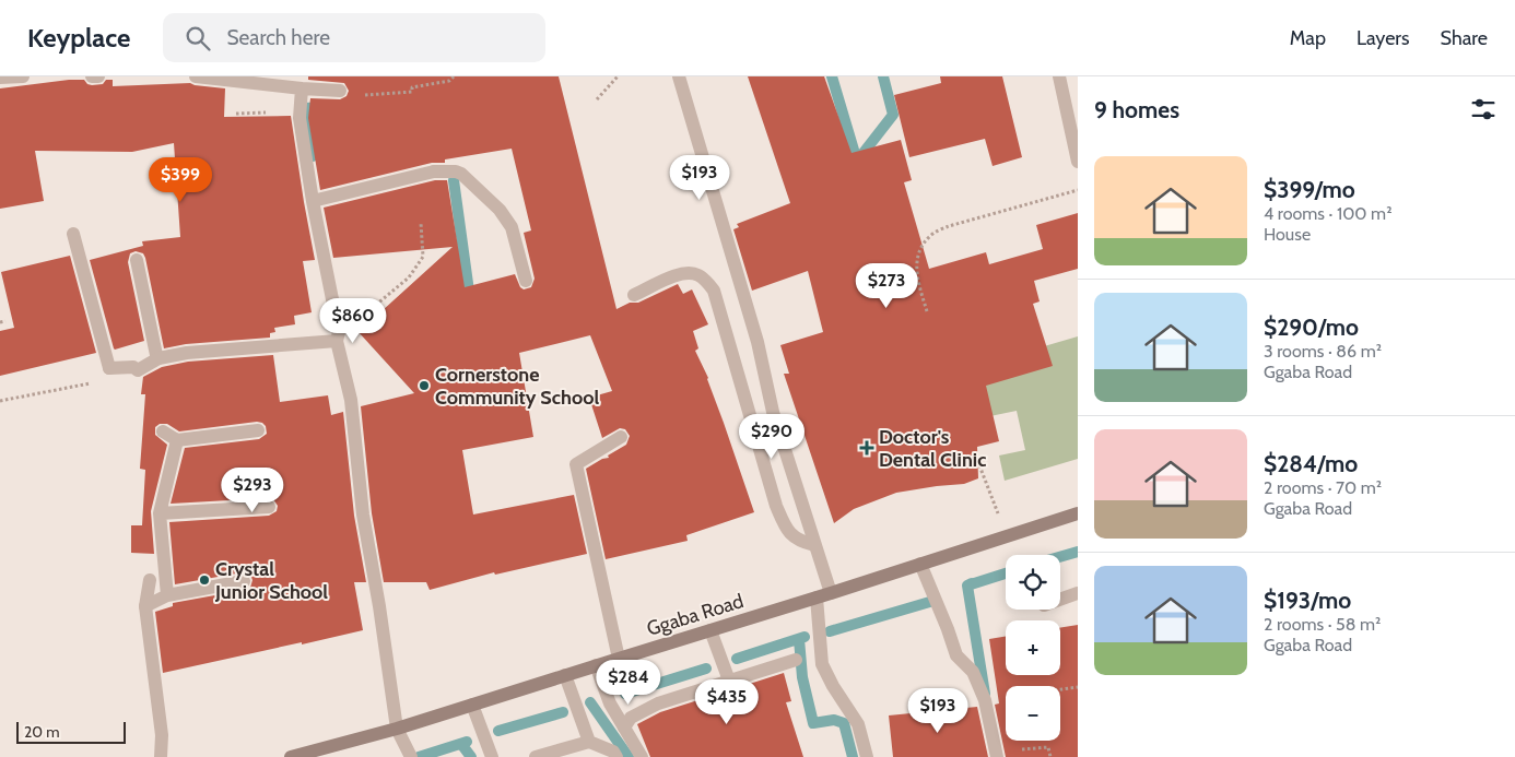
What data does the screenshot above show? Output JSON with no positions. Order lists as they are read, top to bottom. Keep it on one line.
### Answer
{"streets":{"street":["Ggaba Road"]},"places":{"other":["Cornerstone Community School","Crystal Junior School"],"health":["Doctor's Dental Clinic"]},"scale_bar":"20 m","page":{"header":"Keyplace","search":"Search here","nav":["Map","Layers","Share"],"heading":"9 homes","list":[{"name":"$399/mo","note":"4 rooms · 100 m² · House"},{"name":"$290/mo","note":"3 rooms · 86 m² · Ggaba Road"},{"name":"$284/mo","note":"2 rooms · 70 m² · Ggaba Road"},{"name":"$193/mo","note":"2 rooms · 58 m² · Ggaba Road"}],"price":["$193","$399","$273","$860","$290","$293","$284","$435","$193"],"map_buttons":["+","−"],"scale":"20 m"}}
